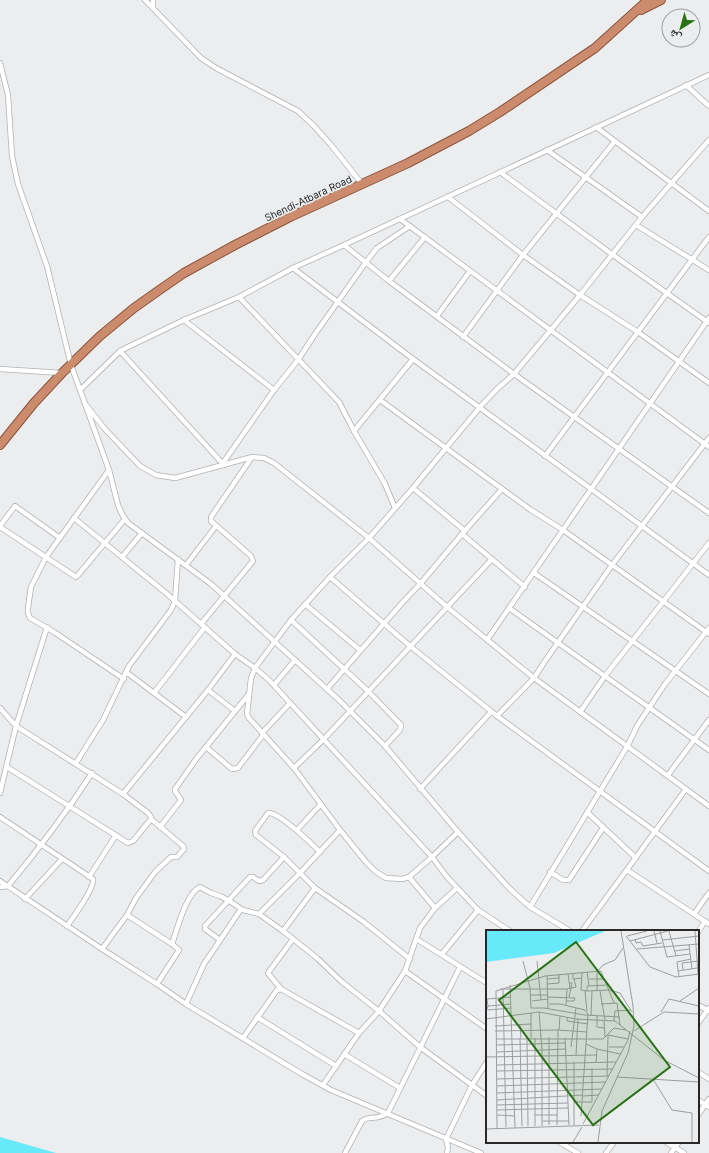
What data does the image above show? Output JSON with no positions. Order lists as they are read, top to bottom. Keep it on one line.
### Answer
{"streets":{"highway":["Shendi-Atbara Road"]},"north":"bottom left"}
